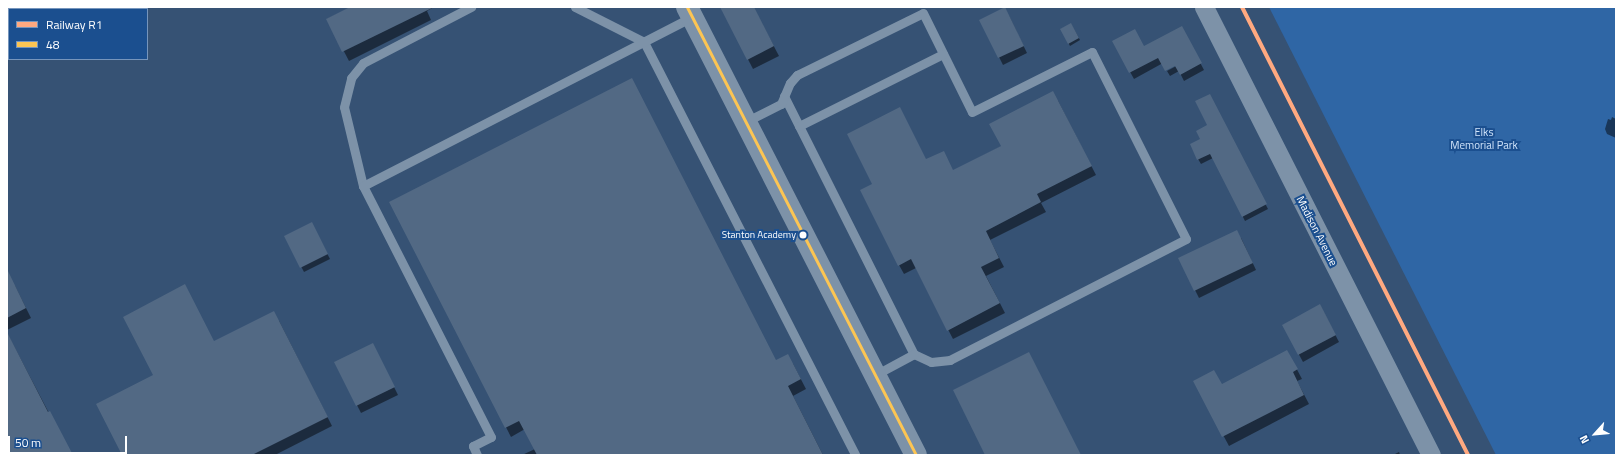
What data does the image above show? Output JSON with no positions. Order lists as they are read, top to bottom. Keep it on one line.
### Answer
{"streets":{"street":["Madison Avenue"]},"parks":["Elks Memorial Park"],"places":["Stanton Academy"],"lines":["rail line R1","transit line 48"],"legend":["Railway R1","48"],"scale_bar":"50 m","north":"bottom left"}
